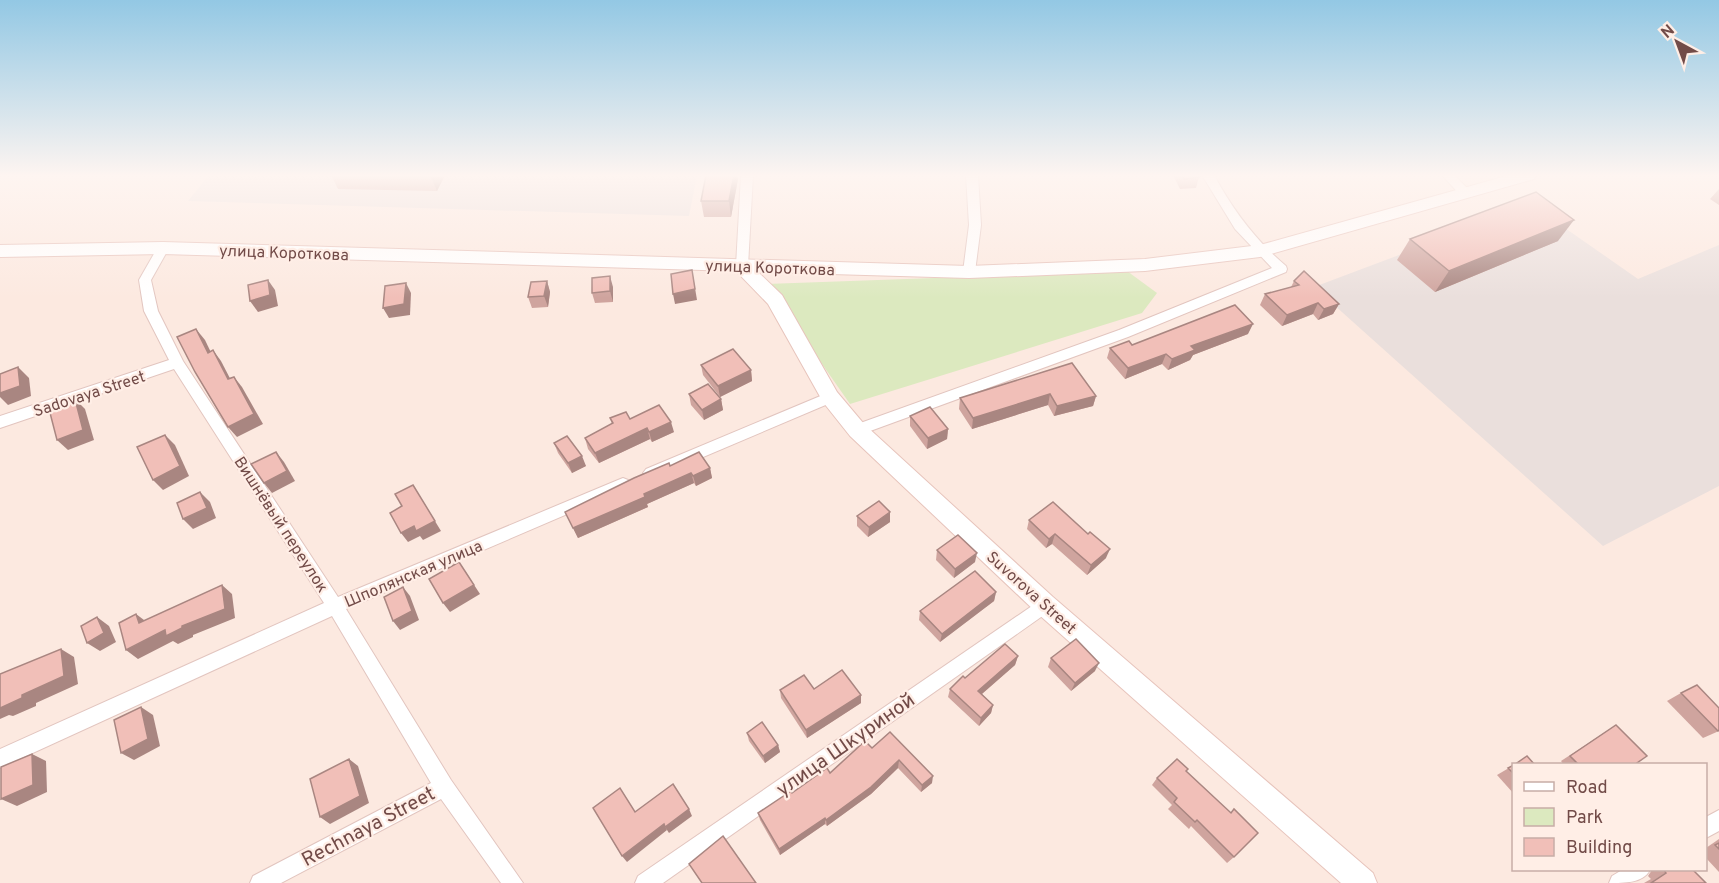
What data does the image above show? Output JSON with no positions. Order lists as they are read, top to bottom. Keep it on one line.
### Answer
{"streets":{"street":["улица Короткова","Sadovaya Street","Вишнёвый переулок","Шполянская улица","Suvorova Street","улица Шкуриной","Rechnaya Street"]},"crossings":[["улица Короткова","Вишнёвый переулок"],["улица Короткова","Suvorova Street"],["Sadovaya Street","Вишнёвый переулок"],["Вишнёвый переулок","Шполянская улица"],["Вишнёвый переулок","Rechnaya Street"],["Шполянская улица","Suvorova Street"],["Suvorova Street","улица Шкуриной"]],"legend":["Road","Park","Building"],"north":"top left"}
